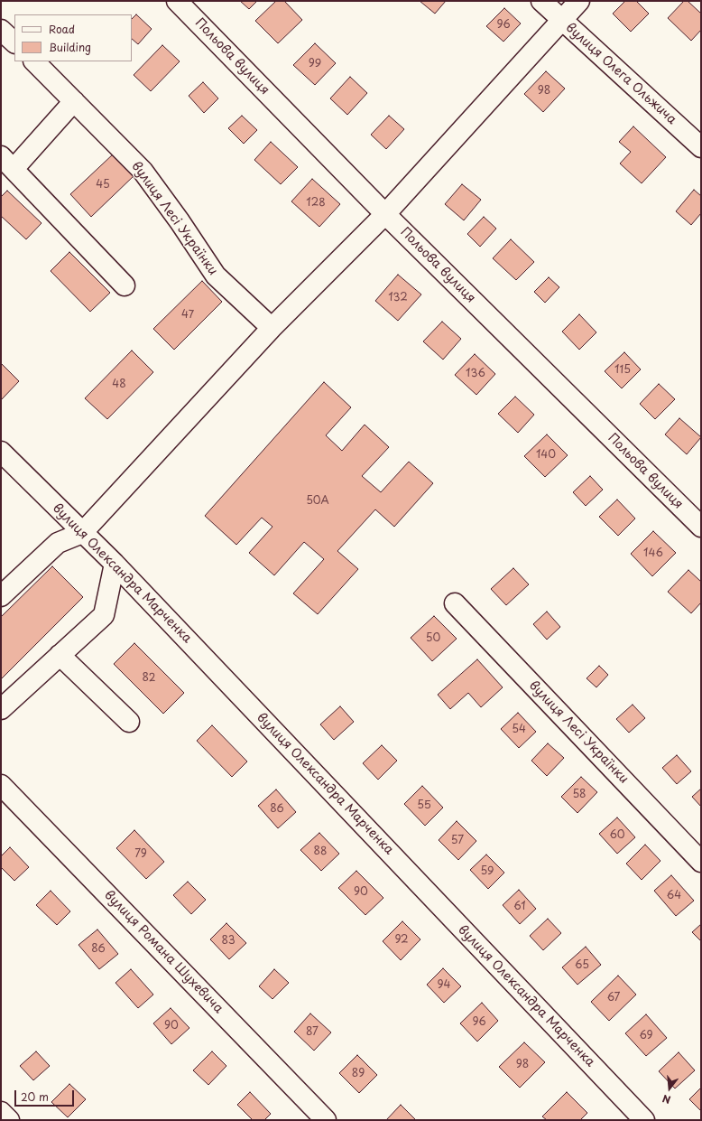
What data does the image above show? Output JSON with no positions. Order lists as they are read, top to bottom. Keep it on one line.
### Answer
{"streets":{"street":["Польова вулиця","вулиця Олега Ольжича","вулиця Лесі Українки","вулиця Олександра Марченка","вулиця Романа Шухевича"]},"house_numbers":["96","99","98","45","128","132","47","115","136","48","140","50А","146","50","82","54","58","55","86","60","57","88","79","59","90","64","61","92","83","86","65","94","67","96","90","87","69","98","89"],"legend":["Road","Building"],"scale_bar":"20 m","north":"bottom"}
